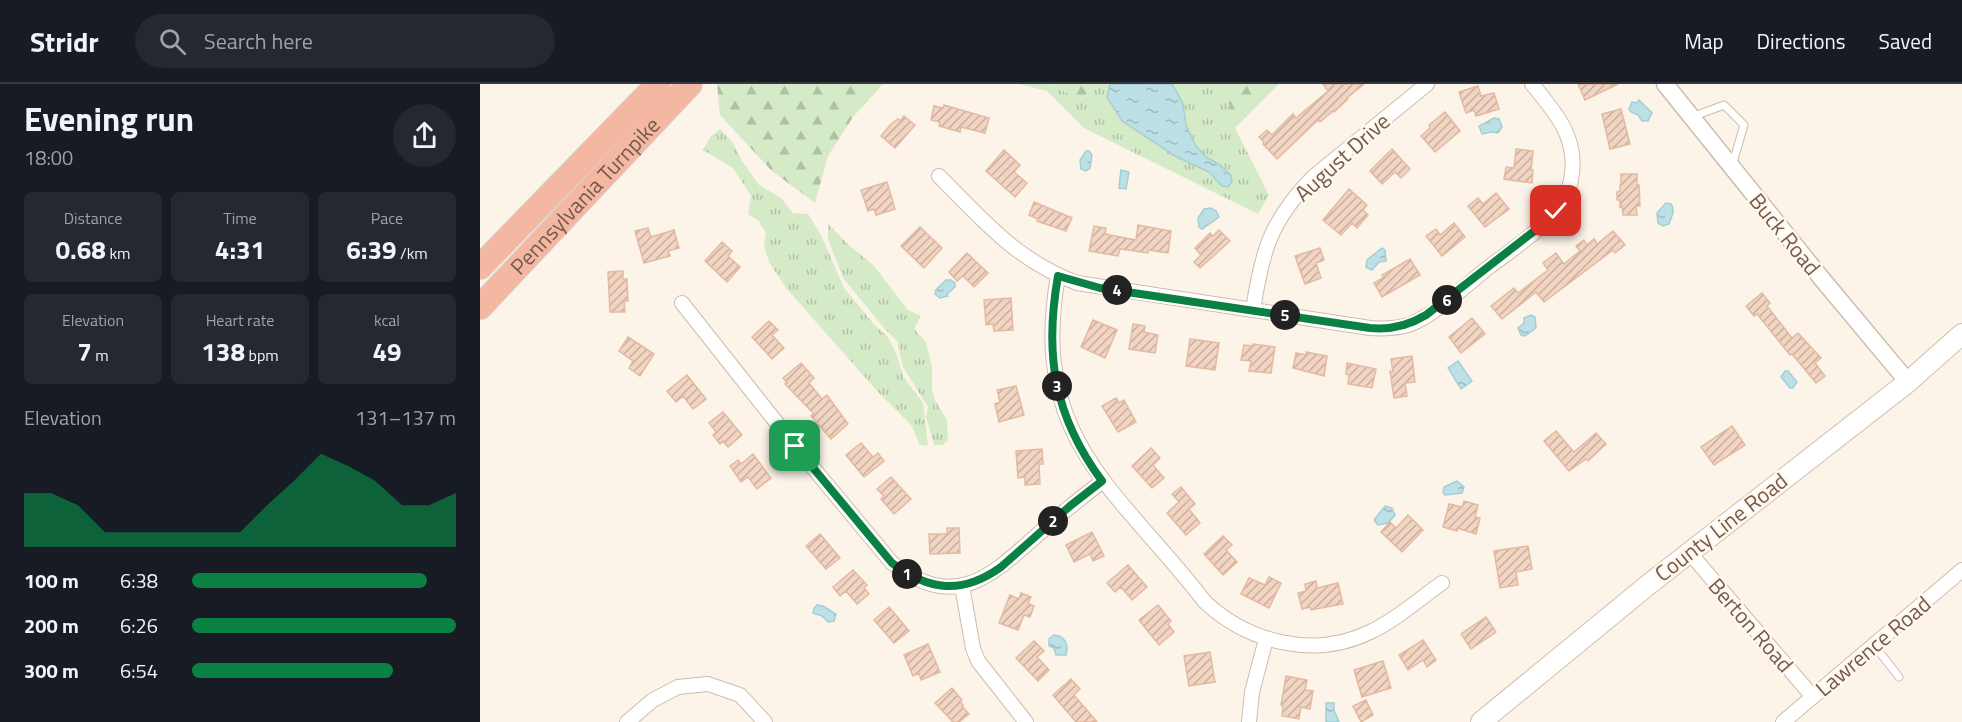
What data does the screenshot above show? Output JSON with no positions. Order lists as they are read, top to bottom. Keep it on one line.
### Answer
{"streets":{"highway":["Pennsylvania Turnpike"],"main road":["County Line Road"],"street":["August Drive","Buck Road","Berton Road","Lawrence Road"]},"crossings":[["Buck Road","County Line Road"],["County Line Road","Berton Road"],["Berton Road","Lawrence Road"]],"page":{"header":"Stridr","search":"Search here","nav":["Map","Directions","Saved"],"heading":["Evening run","18:00"],"stats":[["Distance","0.68 km"],["Time","4:31"],["Pace","6:39 /km"],["Elevation","7 m"],["Heart rate","138 bpm"],["kcal","49"]],"pins":["4","6","5","3","2","1"],"chart":["Elevation","131–137 m"],"list":[{"name":"100 m","note":"6:38"},{"name":"200 m","note":"6:26"},{"name":"300 m","note":"6:54"}]}}
